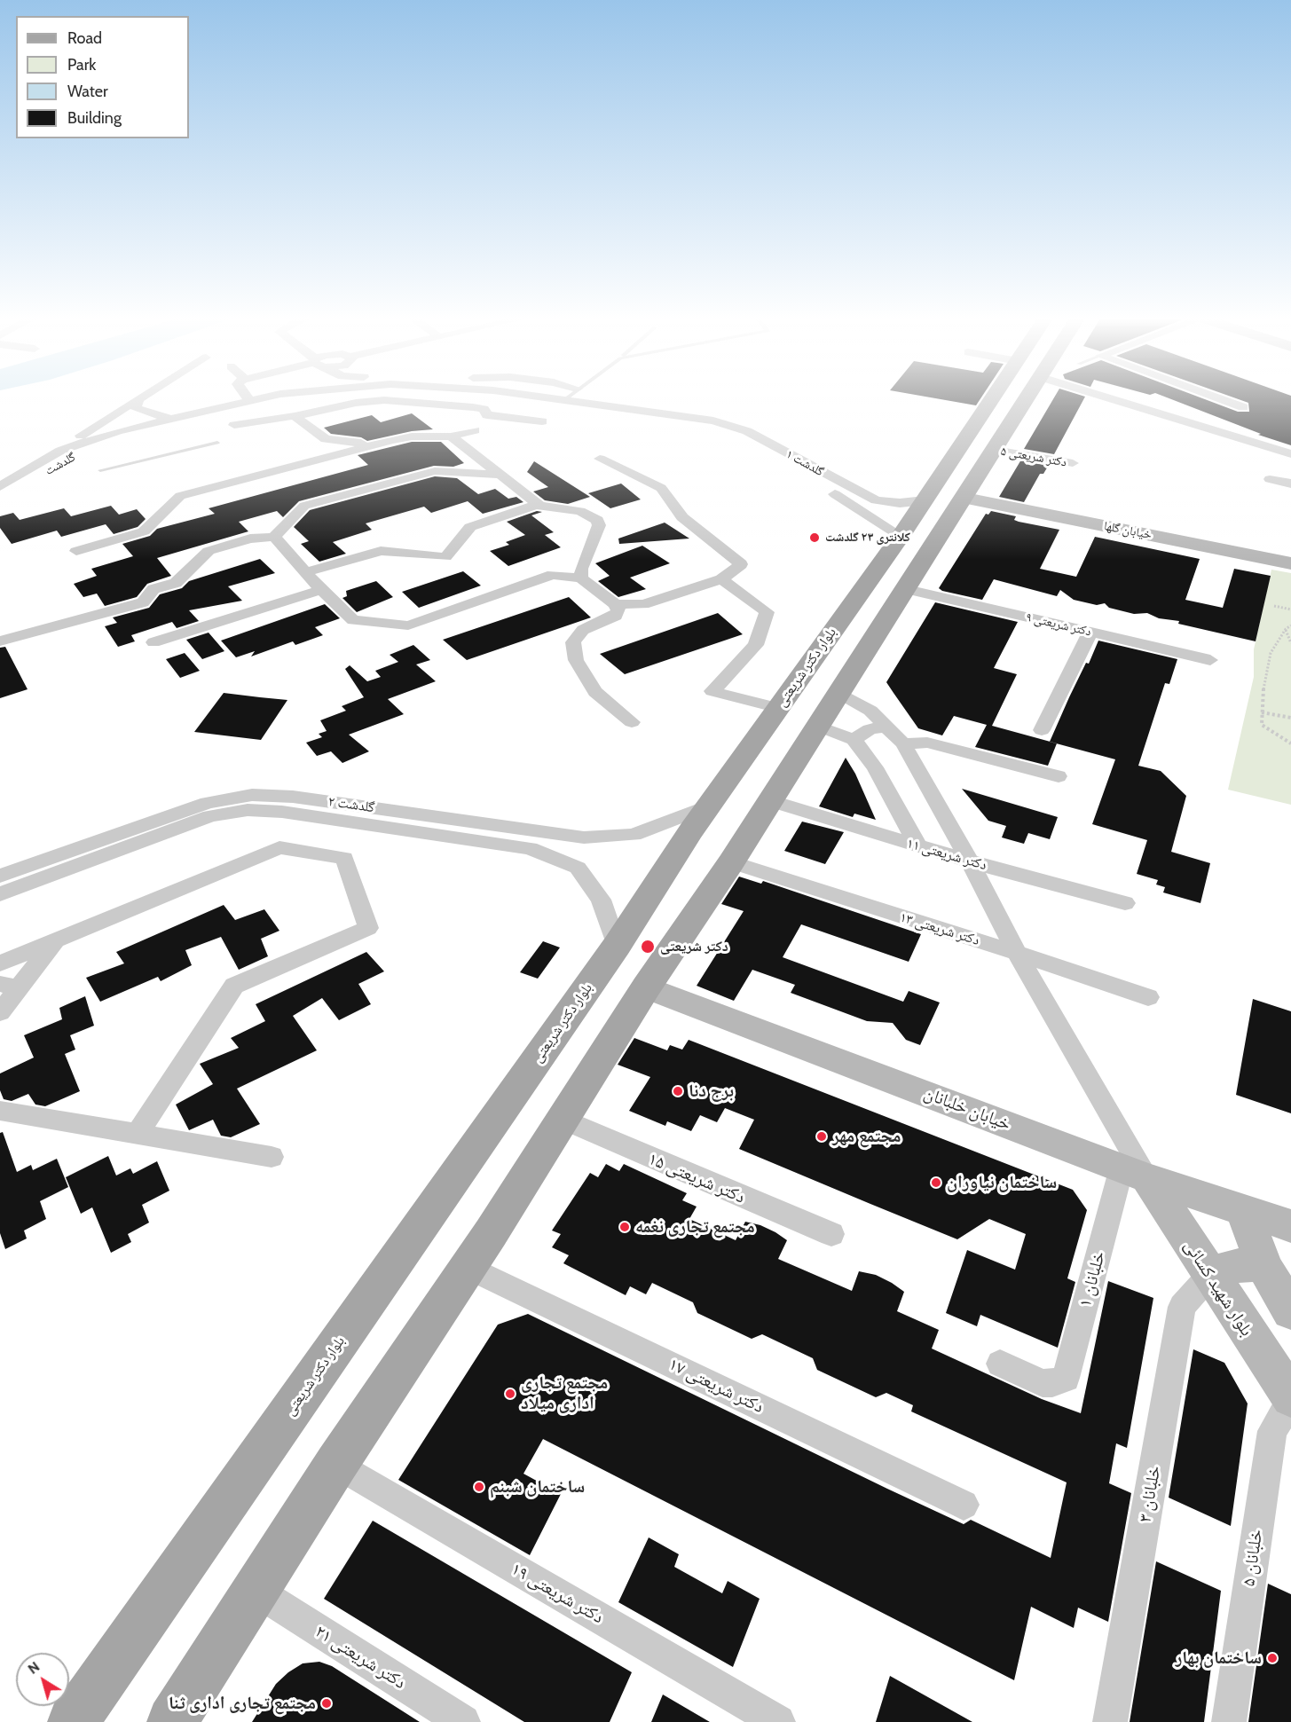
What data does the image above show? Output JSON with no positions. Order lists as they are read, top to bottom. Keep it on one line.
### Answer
{"streets":{"main road":["بلوار دکتر شریعتی"],"street":["۵ دکتر شریعتی","گلدشت ۱","گلدشت","خیابان گلها","دکتر شریعتی ۹","گلدشت ۲","۱۱ دکتر شریعتی","۱۳ دکتر شریعتی","خیابان خلبانان","۱۵ دکتر شریعتی","۱ خلبانان","بلوار شهید کسائی","۱۷ دکتر شریعتی","۳ خلبانان","۵ خلبانان","۱۹ دکتر شریعتی","۲۱ دکتر شریعتی"]},"crossings":[["۵ دکتر شریعتی","بلوار دکتر شریعتی"],["گلدشت ۱","گلدشت"],["گلدشت ۱","بلوار دکتر شریعتی"],["خیابان گلها","بلوار دکتر شریعتی"],["دکتر شریعتی ۹","بلوار دکتر شریعتی"],["بلوار دکتر شریعتی","گلدشت ۲"],["بلوار دکتر شریعتی","۱۱ دکتر شریعتی"],["بلوار دکتر شریعتی","۱۳ دکتر شریعتی"],["بلوار دکتر شریعتی","خیابان خلبانان"],["بلوار دکتر شریعتی","۱۵ دکتر شریعتی"],["بلوار دکتر شریعتی","۱۷ دکتر شریعتی"],["بلوار دکتر شریعتی","۱۹ دکتر شریعتی"],["بلوار دکتر شریعتی","۲۱ دکتر شریعتی"],["خیابان خلبانان","۱ خلبانان"],["خیابان خلبانان","بلوار شهید کسائی"],["۱ خلبانان","بلوار شهید کسائی"],["بلوار شهید کسائی","۳ خلبانان"],["بلوار شهید کسائی","۵ خلبانان"]],"places":["کلانتری ۲۳ گلدشت","دکتر شریعتی","برج دنا","مجتمع مهر","ساختمان نیاوران","مجتمع تجاری نغمه","مجتمع تجاری اداری میلاد","ساختمان شبنم","ساختمان بهار","مجتمع تجاری اداری ثنا"],"legend":["Road","Park","Water","Building"],"north":"top left"}
